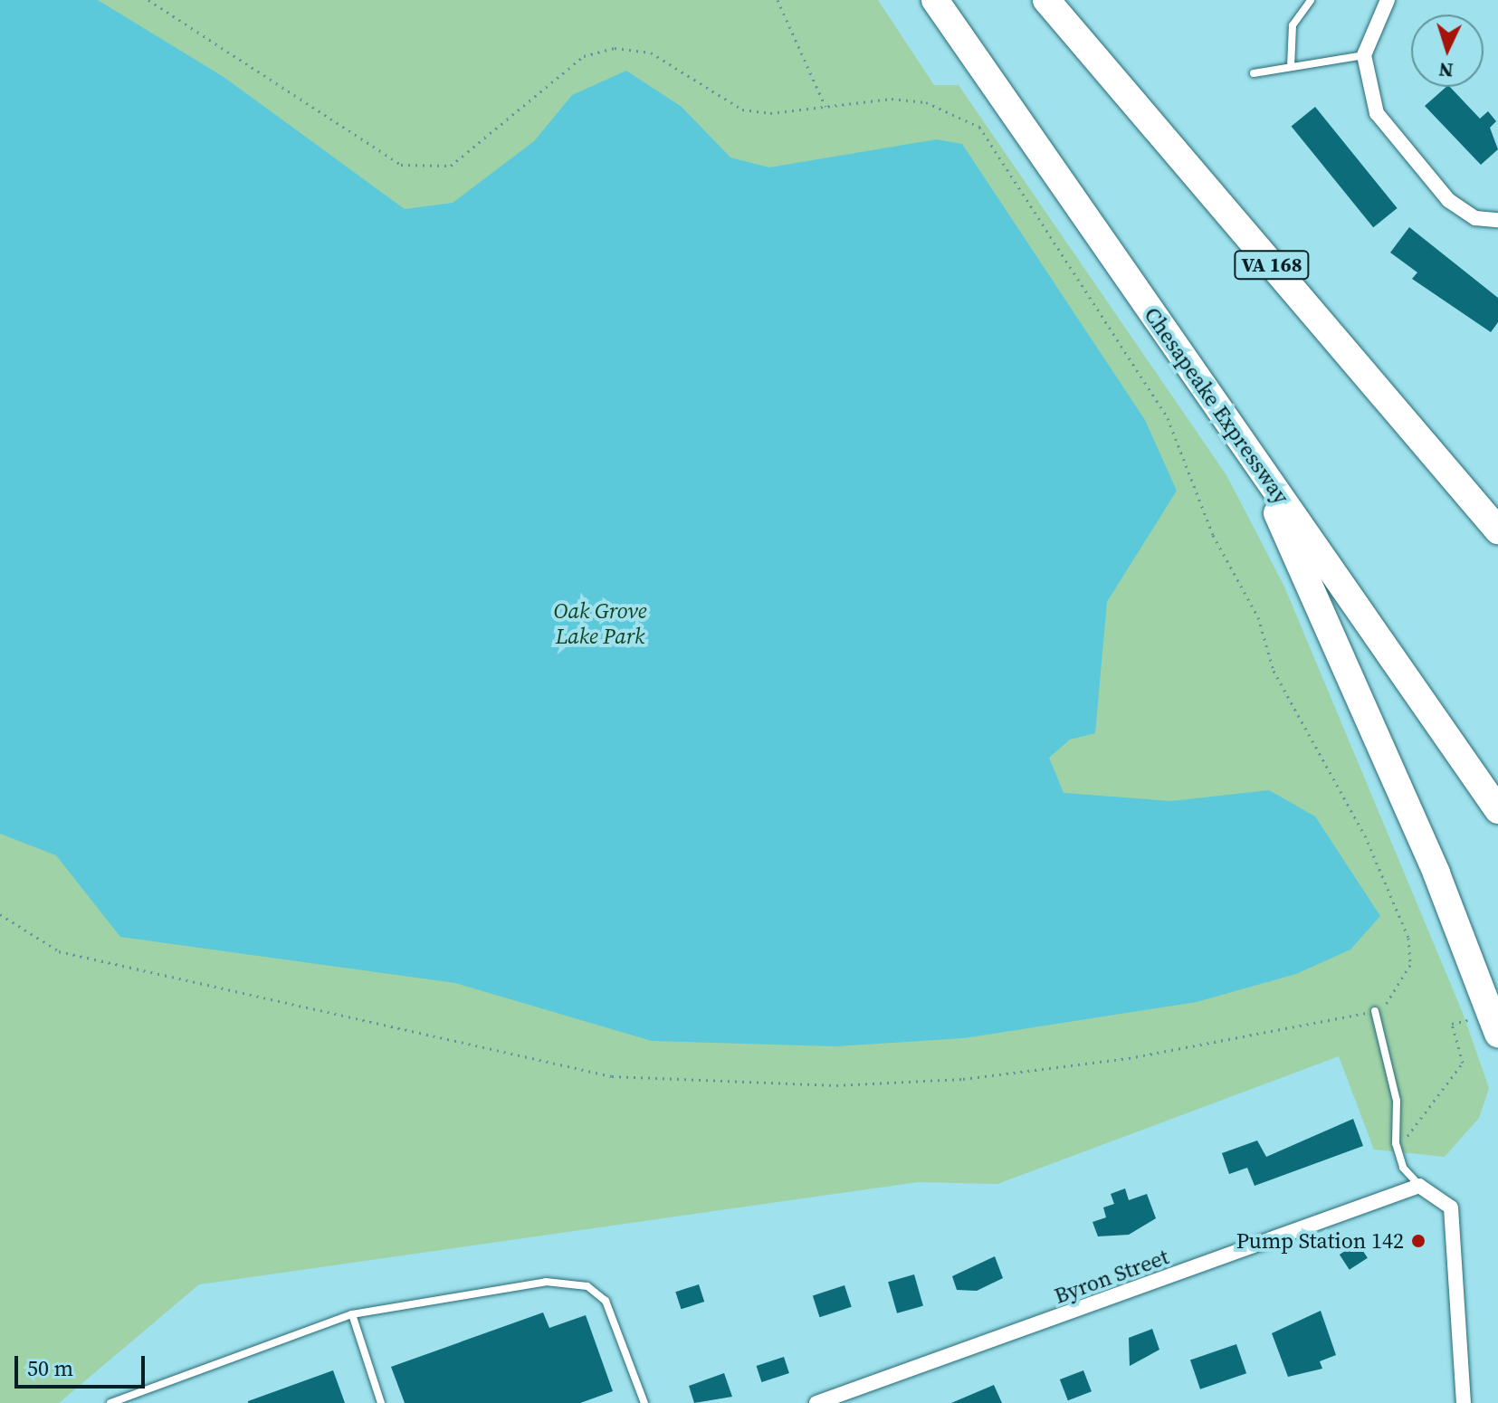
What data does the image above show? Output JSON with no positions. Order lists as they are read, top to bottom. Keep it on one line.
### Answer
{"streets":{"highway":["VA 168","Chesapeake Expressway"],"street":["Byron Street"]},"parks":["Oak Grove Lake Park"],"places":["Pump Station 142"],"scale_bar":"50 m","north":"bottom"}
